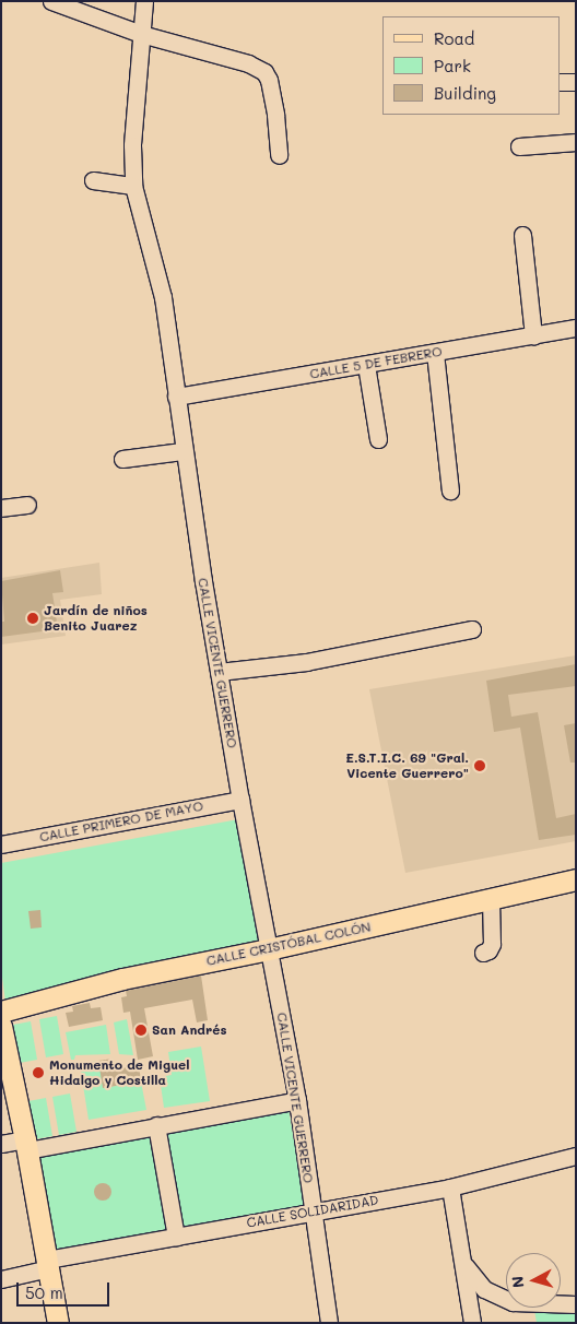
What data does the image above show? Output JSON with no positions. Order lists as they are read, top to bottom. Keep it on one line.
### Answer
{"streets":{"main road":["CALLE CRISTÓBAL COLÓN"],"street":["CALLE 5 DE FEBRERO","CALLE VICENTE GUERRERO","CALLE PRIMERO DE MAYO","CALLE SOLIDARIDAD"]},"crossings":[["CALLE 5 DE FEBRERO","CALLE VICENTE GUERRERO"],["CALLE VICENTE GUERRERO","CALLE PRIMERO DE MAYO"],["CALLE VICENTE GUERRERO","CALLE CRISTÓBAL COLÓN"],["CALLE VICENTE GUERRERO","CALLE SOLIDARIDAD"]],"places":["Jardín de niños Benito Juarez","E.S.T.I.C. 69 \"Gral. Vicente Guerrero\"","San Andrés","Monumento de Miguel Hidalgo y Costilla"],"legend":["Road","Park","Building"],"scale_bar":"50 m","north":"left"}
